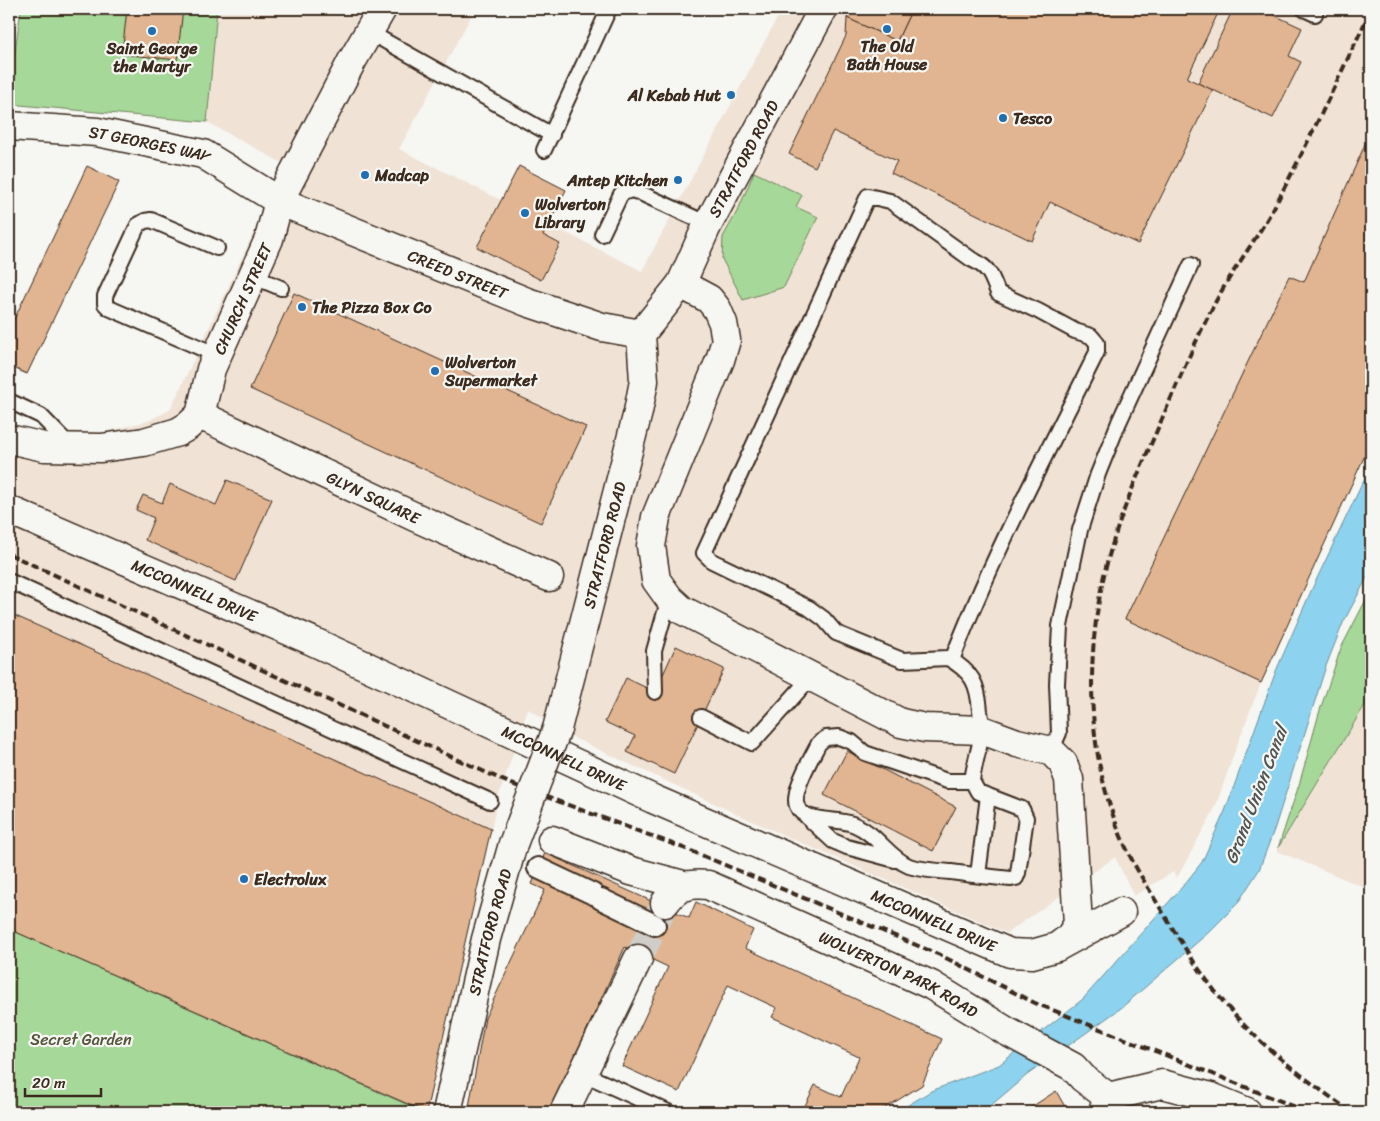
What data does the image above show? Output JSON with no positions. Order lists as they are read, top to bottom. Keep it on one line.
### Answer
{"streets":{"street":["ST GEORGES WAY","STRATFORD ROAD","CREED STREET","CHURCH STREET","GLYN SQUARE","MCCONNELL DRIVE","WOLVERTON PARK ROAD"]},"crossings":[["ST GEORGES WAY","CREED STREET"],["ST GEORGES WAY","CHURCH STREET"],["STRATFORD ROAD","CREED STREET"],["CREED STREET","CHURCH STREET"],["CHURCH STREET","GLYN SQUARE"]],"water":["Grand Union Canal"],"parks":["Secret Garden"],"places":["The Old Bath House","Saint George the Martyr","Al Kebab Hut","Tesco","Madcap","Antep Kitchen","Wolverton Library","The Pizza Box Co","Wolverton Supermarket","Electrolux"],"scale_bar":"20 m"}
